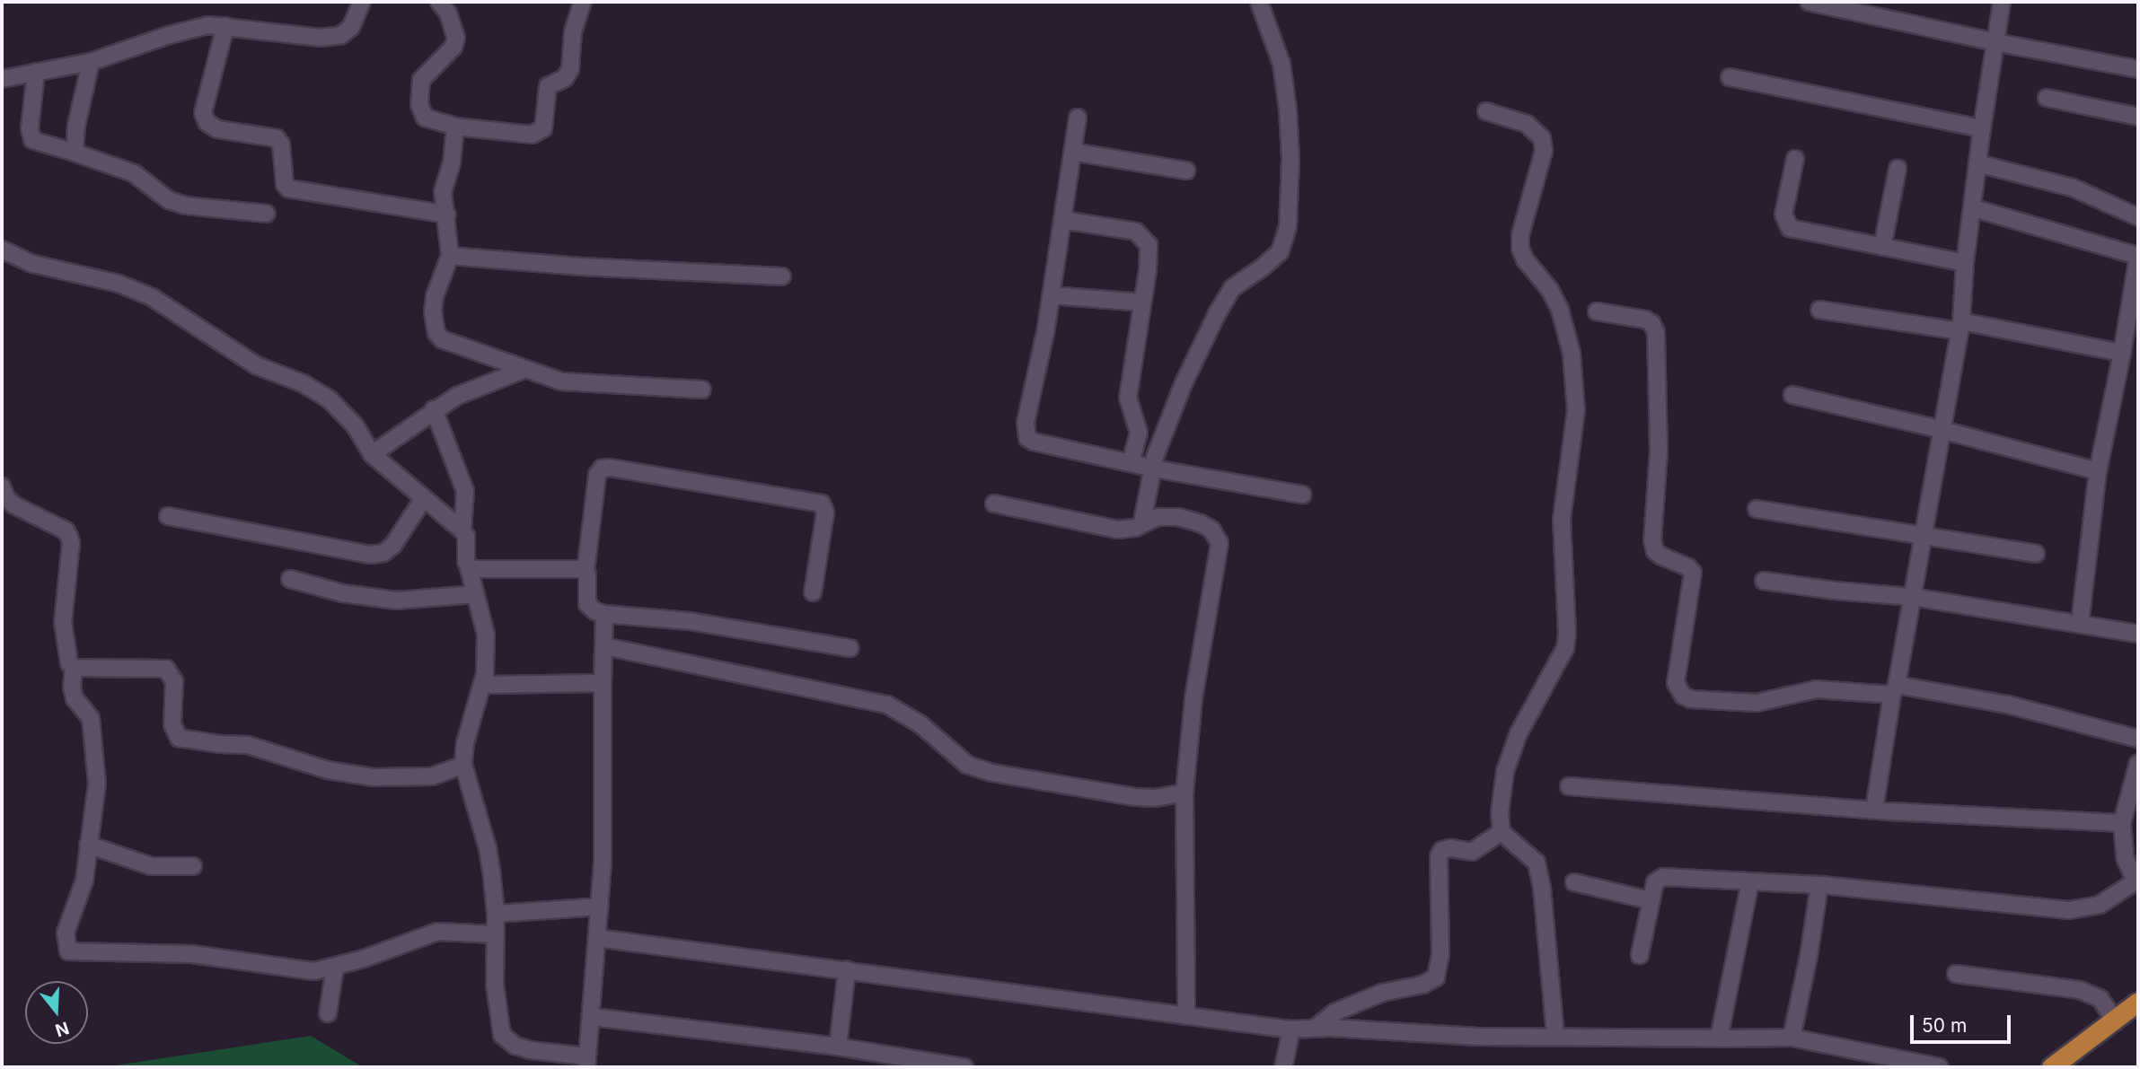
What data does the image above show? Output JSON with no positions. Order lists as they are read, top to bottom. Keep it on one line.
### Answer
{"scale_bar":"50 m","north":"bottom"}
